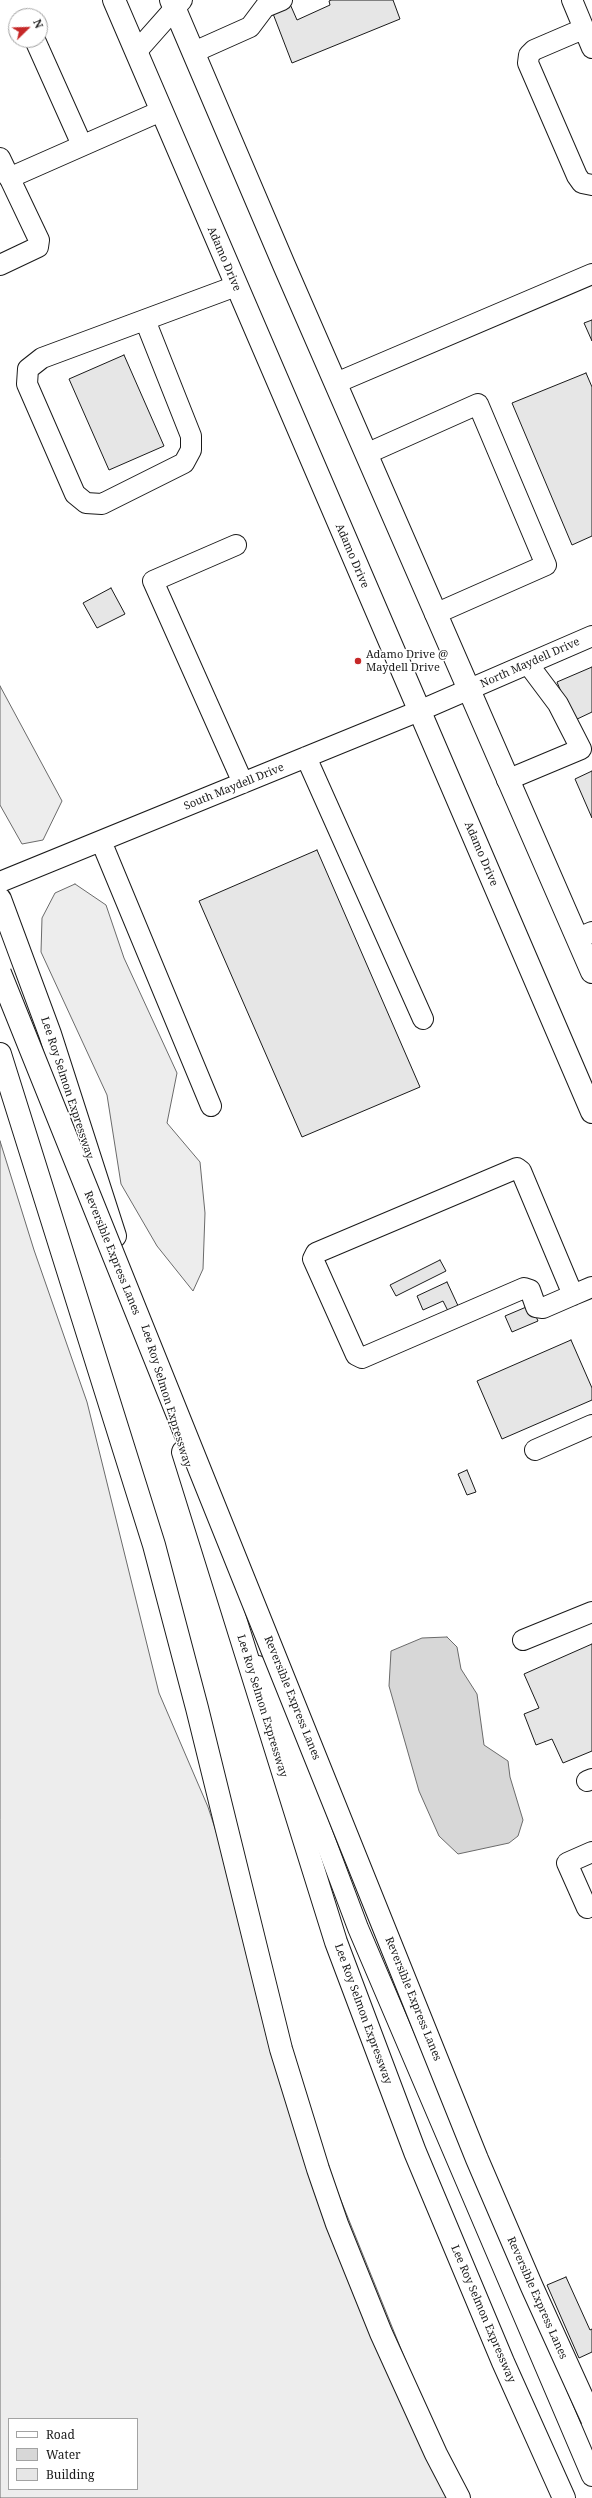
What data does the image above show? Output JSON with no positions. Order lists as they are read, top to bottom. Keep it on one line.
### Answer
{"streets":{"main road":["Adamo Drive","Lee Roy Selmon Expressway","Reversible Express Lanes"],"street":["North Maydell Drive","South Maydell Drive"]},"crossings":[["Adamo Drive","South Maydell Drive"],["North Maydell Drive","South Maydell Drive"]],"places":["Adamo Drive @ Maydell Drive"],"legend":["Road","Water","Building"],"north":"top right"}
